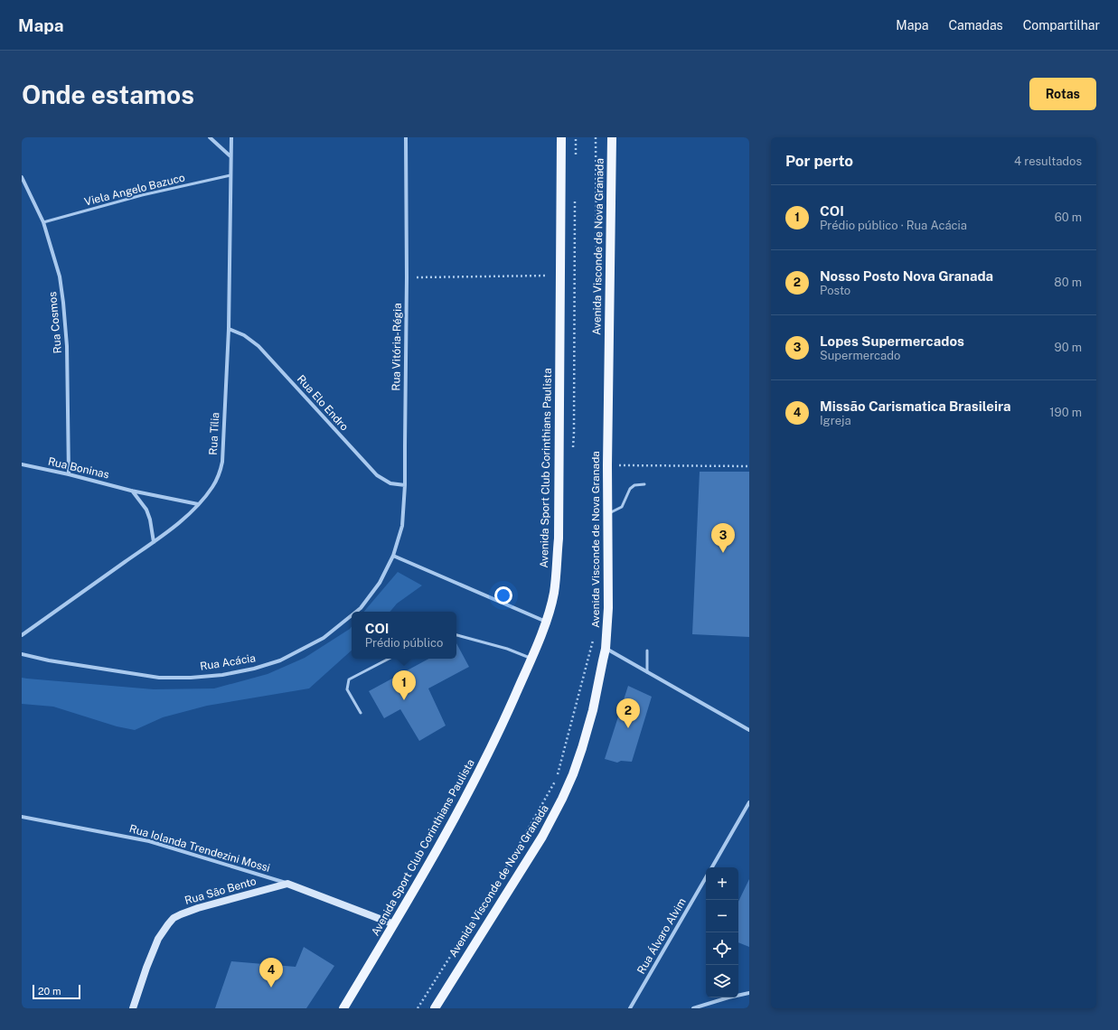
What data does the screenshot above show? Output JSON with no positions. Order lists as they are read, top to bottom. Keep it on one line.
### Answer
{"streets":{"main road":["Avenida Visconde de Nova Granada","Avenida Sport Club Corinthians Paulista"],"street":["Rua Cosmos","Rua Vitória-Régia","Rua Elo Endro","Rua Tília","Rua Boninas","Rua Acácia","Rua Iolanda Trendezini Mossi","Rua São Bento","Rua Álvaro Alvim"],"lane":["Viela Angelo Bazuco"]},"crossings":[["Viela Angelo Bazuco","Rua Cosmos"],["Viela Angelo Bazuco","Rua Tília"],["Rua Cosmos","Rua Boninas"],["Rua Vitória-Régia","Rua Elo Endro"],["Rua Vitória-Régia","Rua Acácia"],["Rua Elo Endro","Rua Tília"],["Rua Tília","Rua Boninas"],["Rua Iolanda Trendezini Mossi","Rua São Bento"]],"scale_bar":"20 m","page":{"header":"Mapa","nav":["Mapa","Camadas","Compartilhar"],"buttons":"Rotas","title":"Onde estamos","heading":["Por perto","4 resultados"],"list":[{"mark":"1","name":"COI","note":"Prédio público · Rua Acácia","value":"60 m"},{"mark":"2","name":"Nosso Posto Nova Granada","note":"Posto","value":"80 m"},{"mark":"3","name":"Lopes Supermercados","note":"Supermercado","value":"90 m"},{"mark":"4","name":"Missão Carismatica Brasileira","note":"Igreja","value":"190 m"}],"pins":["3","1","2","4"],"popup":["COI","Prédio público"],"map_buttons":["+","−"],"scale":"20 m"}}
